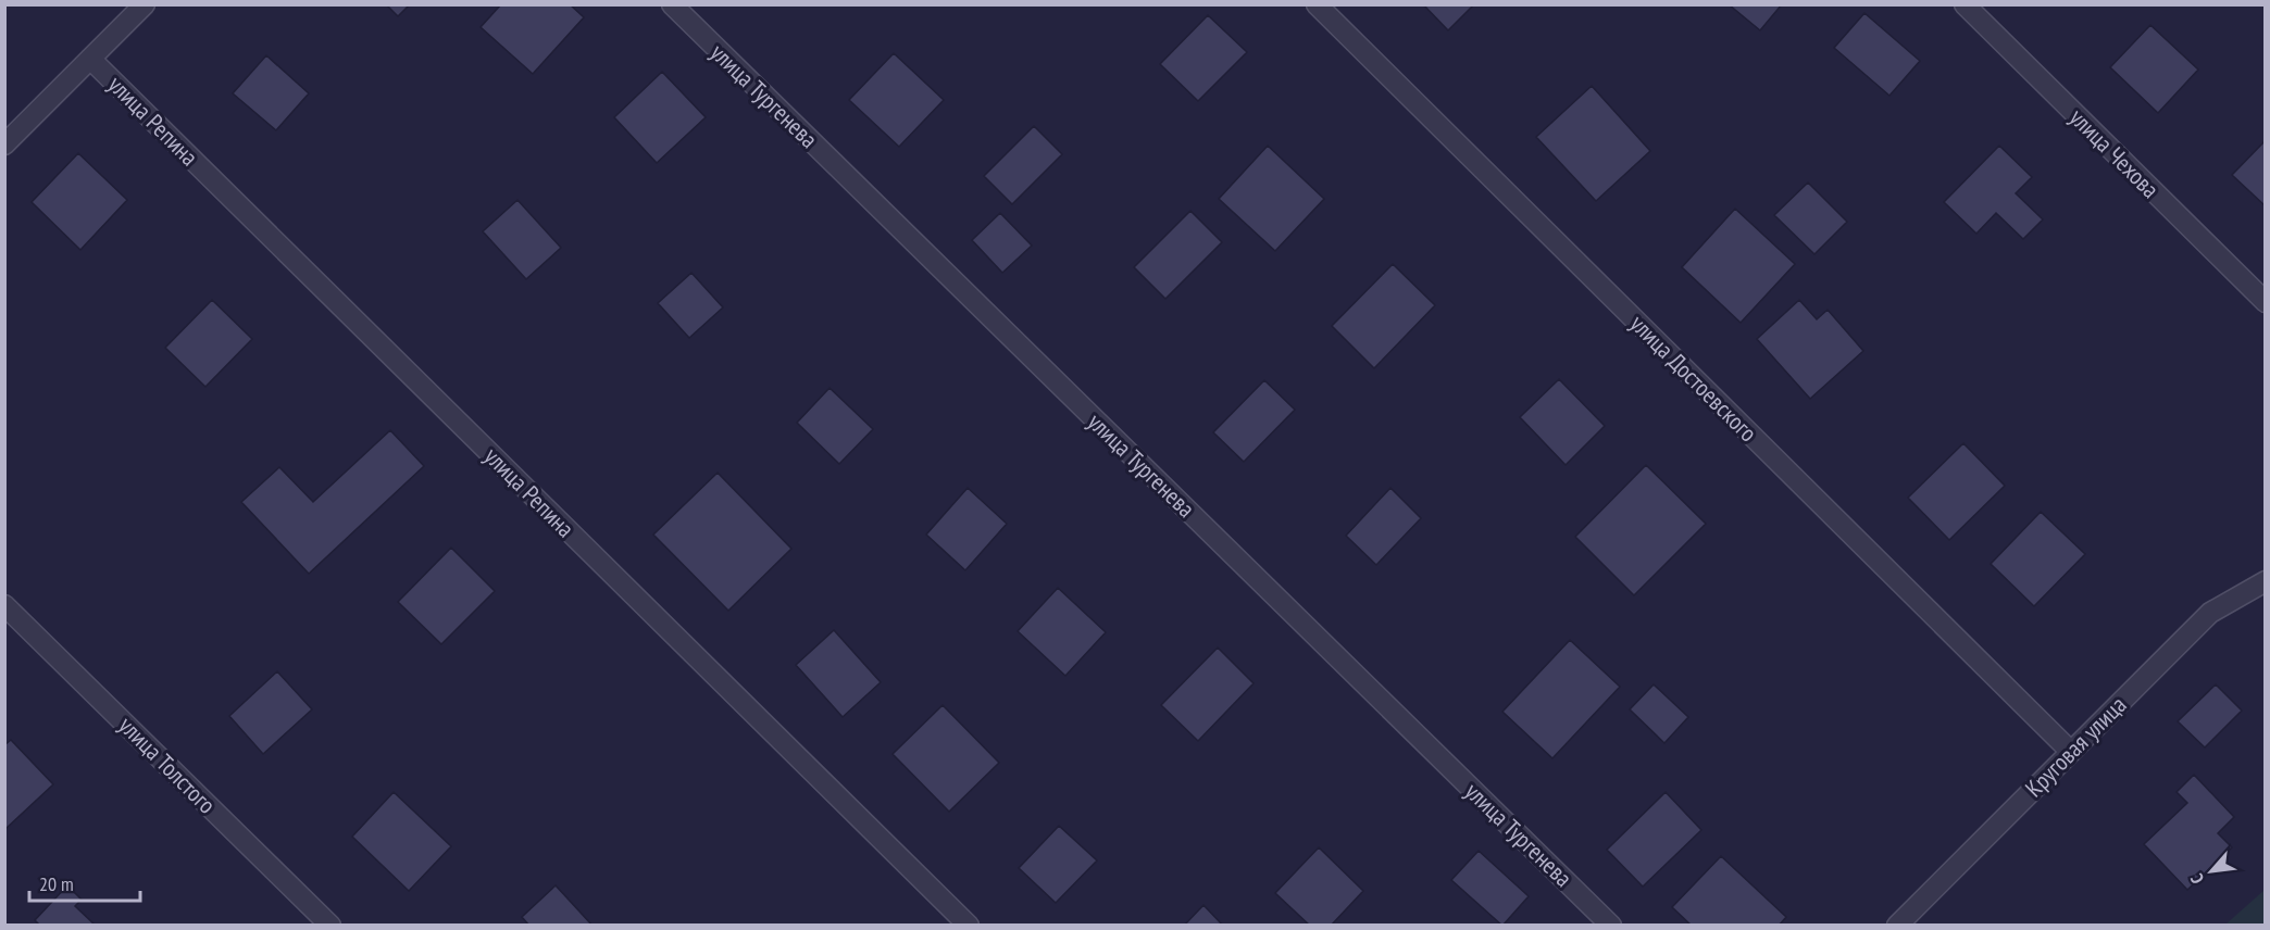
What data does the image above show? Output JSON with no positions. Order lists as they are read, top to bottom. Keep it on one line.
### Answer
{"streets":{"street":["улица Тургенева","улица Репина","улица Чехова","улица Достоевского","Круговая улица","улица Толстого"]},"crossings":[["улица Достоевского","Круговая улица"]],"scale_bar":"20 m","north":"bottom left"}
